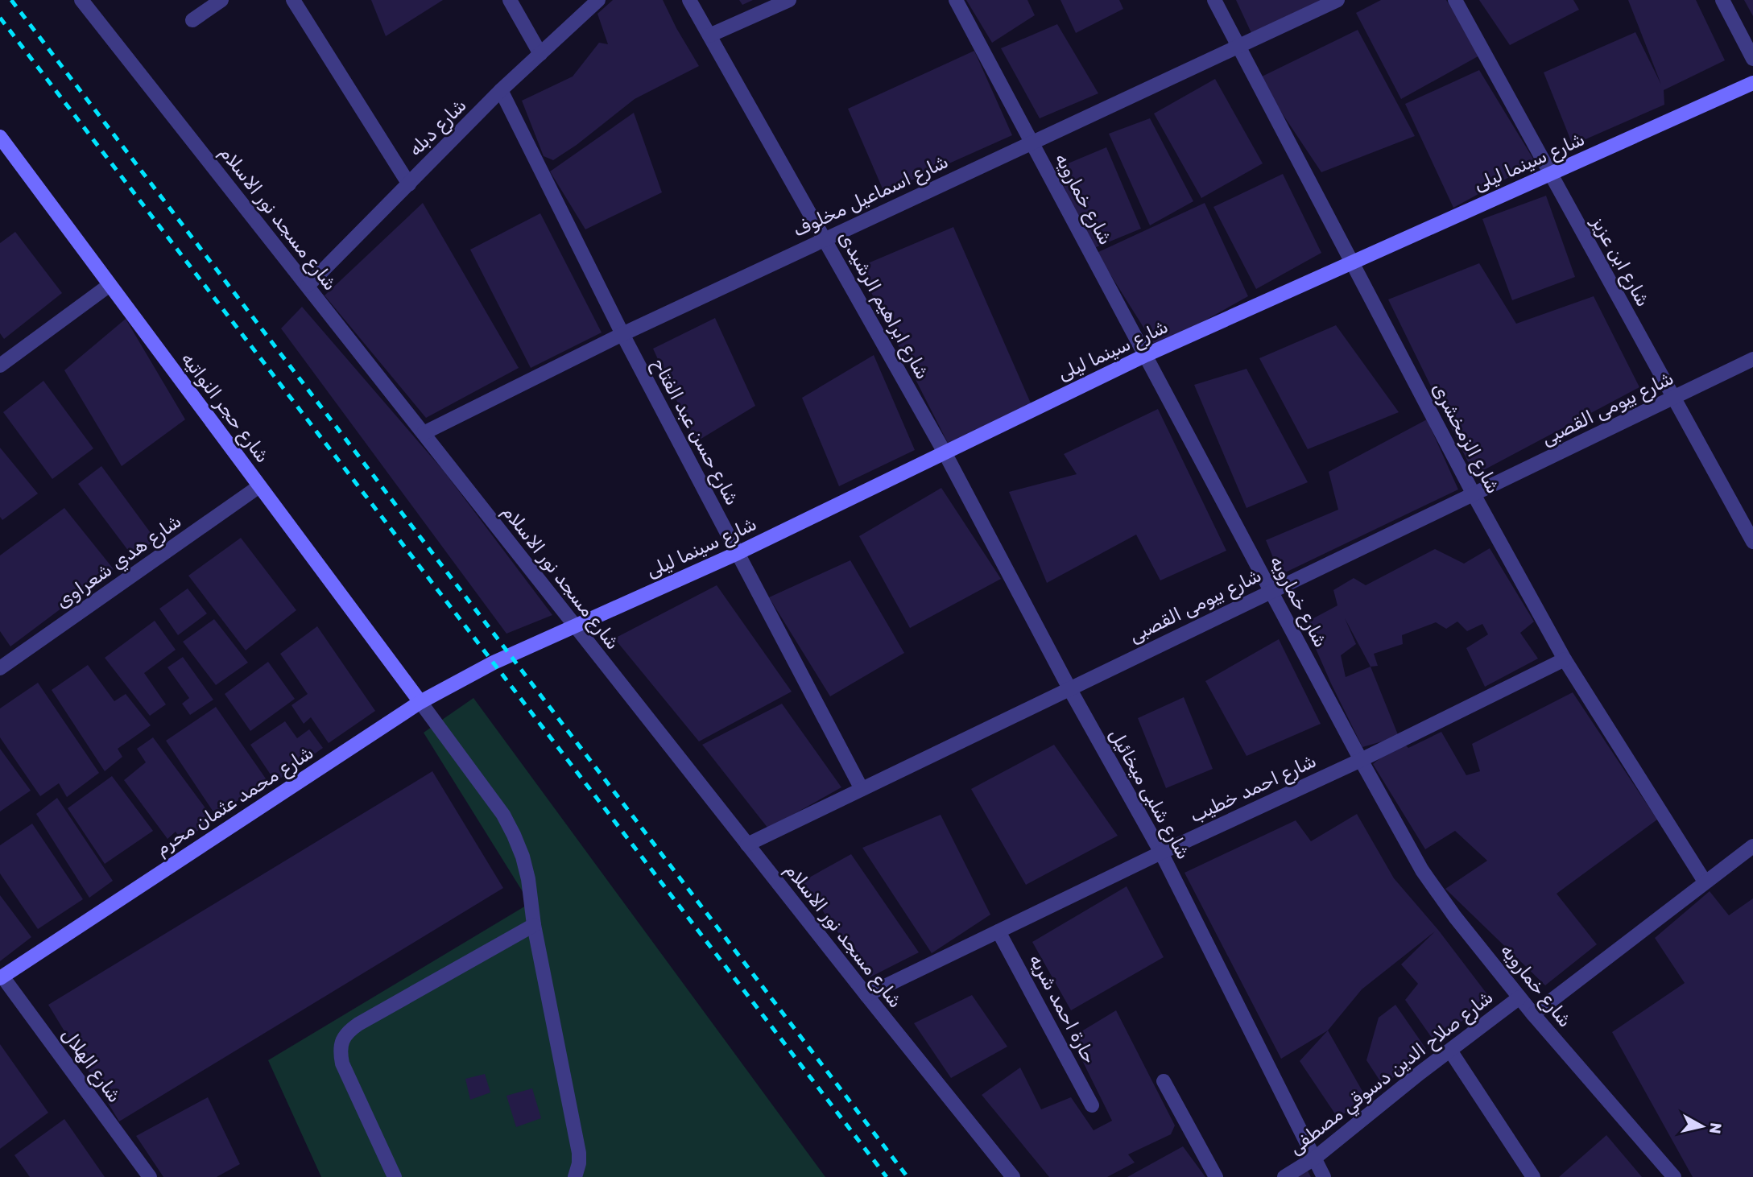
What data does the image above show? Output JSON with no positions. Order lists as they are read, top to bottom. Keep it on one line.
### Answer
{"streets":{"street":["شارع دبله","شارع سينما ليلى","شارع اسماعيل مخلوف","شارع خمارويه","شارع مسجد نور الاسلام","شارع ابن عزيز","شارع ابراهيم الرشيدى","شارع حجر النواتيه","شارع بيومى القصبى","شارع حسن عبد الفتاح","شارع الزمخشرى","شارع هدي شعراوى","شارع احمد خطيب","شارع شلبى ميخائيل","شارع محمد عثمان محرم","حارة احمد شريه","شارع الهلال","شارع صلاح الدين دسوقي مصطفى"]},"crossings":[["شارع دبله","شارع مسجد نور الاسلام"],["شارع دبله","شارع حسن عبد الفتاح"],["شارع سينما ليلى","شارع خمارويه"],["شارع سينما ليلى","شارع مسجد نور الاسلام"],["شارع سينما ليلى","شارع ابن عزيز"],["شارع سينما ليلى","شارع ابراهيم الرشيدى"],["شارع سينما ليلى","شارع حسن عبد الفتاح"],["شارع سينما ليلى","شارع الزمخشرى"],["شارع سينما ليلى","شارع شلبى ميخائيل"],["شارع سينما ليلى","شارع محمد عثمان محرم"],["شارع اسماعيل مخلوف","شارع خمارويه"],["شارع اسماعيل مخلوف","شارع مسجد نور الاسلام"],["شارع اسماعيل مخلوف","شارع ابراهيم الرشيدى"],["شارع اسماعيل مخلوف","شارع حسن عبد الفتاح"],["شارع اسماعيل مخلوف","شارع الزمخشرى"],["شارع خمارويه","شارع بيومى القصبى"],["شارع خمارويه","شارع احمد خطيب"],["شارع خمارويه","شارع صلاح الدين دسوقي مصطفى"],["شارع مسجد نور الاسلام","شارع بيومى القصبى"],["شارع مسجد نور الاسلام","شارع احمد خطيب"],["شارع ابن عزيز","شارع بيومى القصبى"],["شارع ابراهيم الرشيدى","شارع شلبى ميخائيل"],["شارع حجر النواتيه","شارع هدي شعراوى"],["شارع حجر النواتيه","شارع محمد عثمان محرم"],["شارع بيومى القصبى","شارع حسن عبد الفتاح"],["شارع بيومى القصبى","شارع الزمخشرى"],["شارع بيومى القصبى","شارع شلبى ميخائيل"],["شارع الزمخشرى","شارع احمد خطيب"],["شارع احمد خطيب","شارع شلبى ميخائيل"],["شارع احمد خطيب","حارة احمد شريه"],["شارع شلبى ميخائيل","شارع صلاح الدين دسوقي مصطفى"],["شارع محمد عثمان محرم","شارع الهلال"]],"north":"right"}
